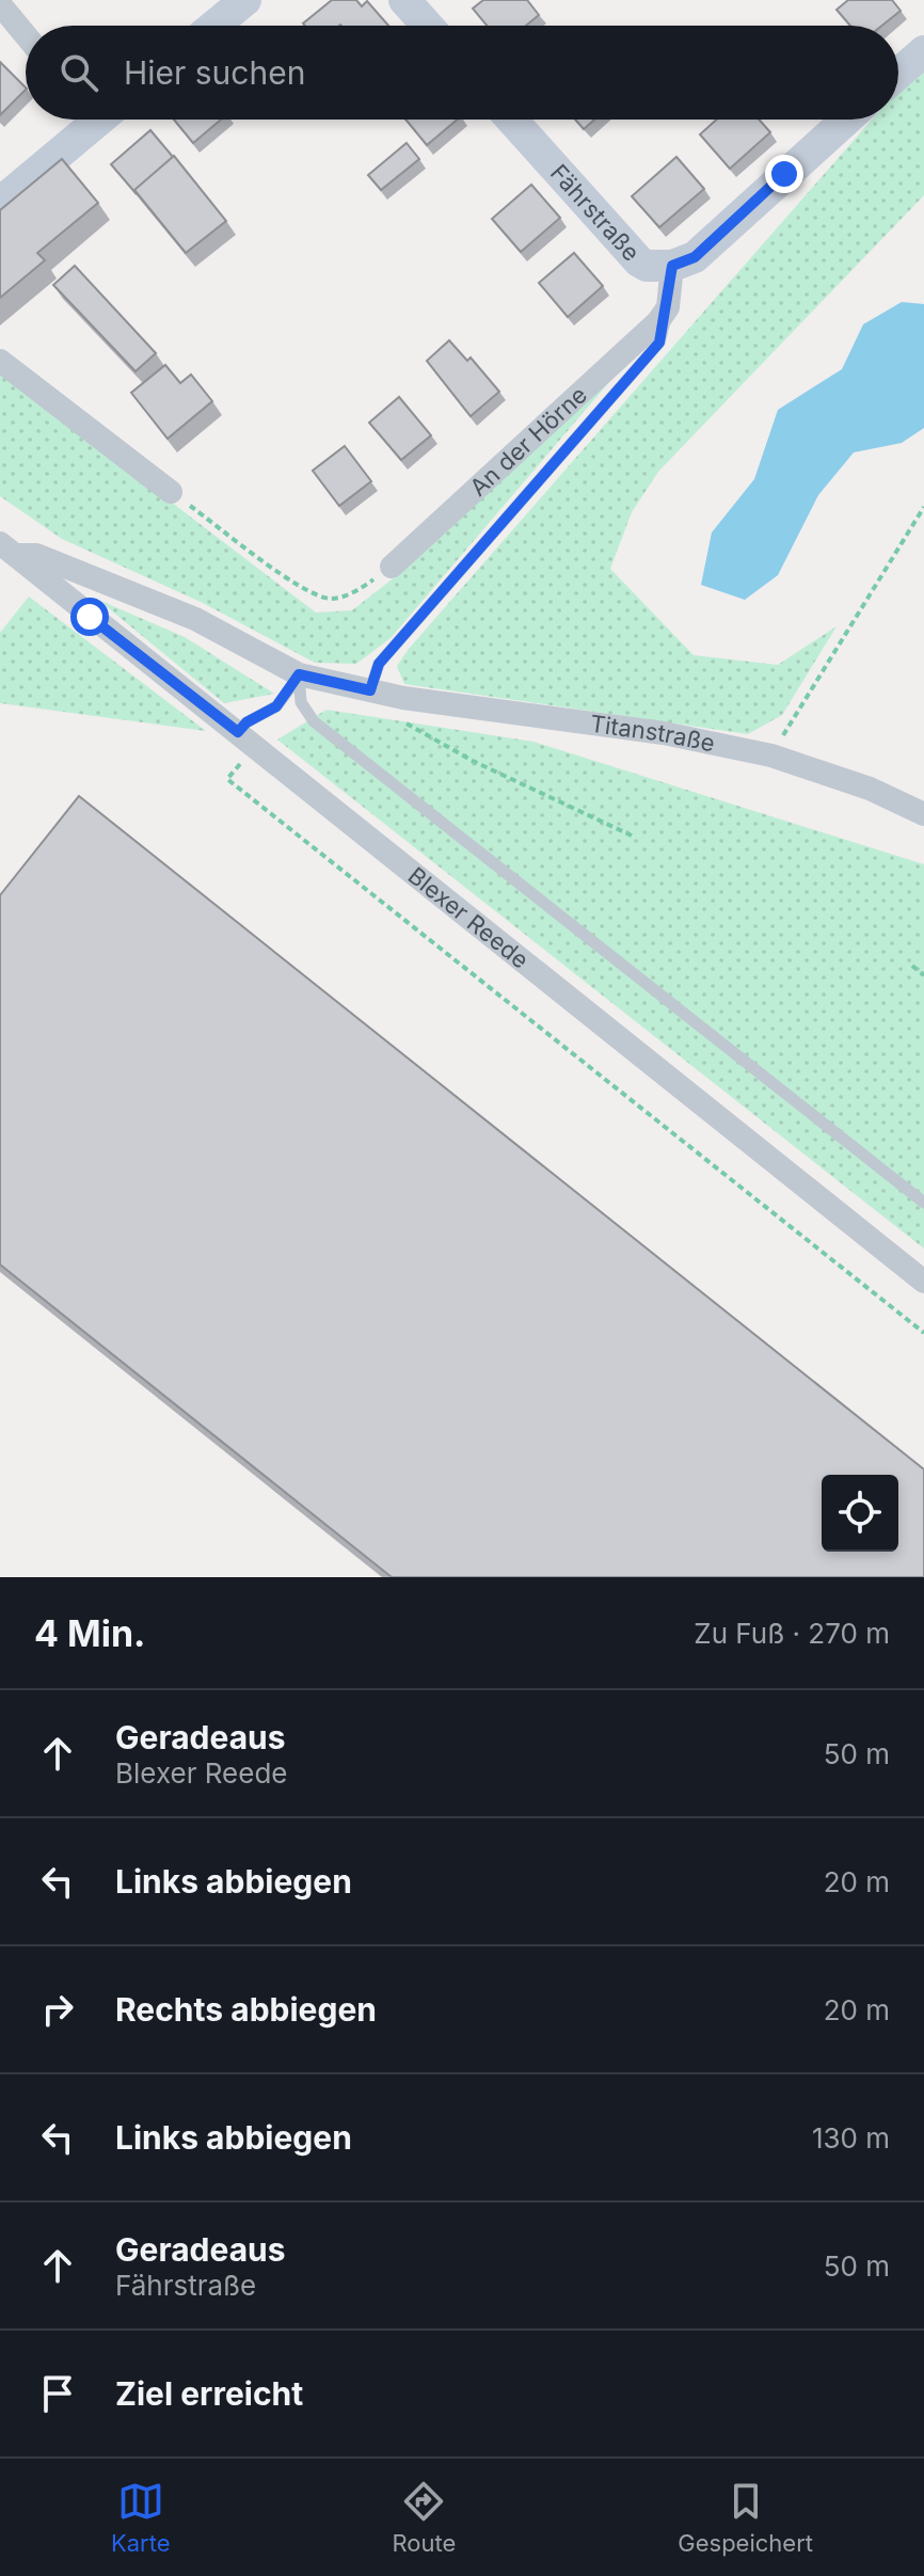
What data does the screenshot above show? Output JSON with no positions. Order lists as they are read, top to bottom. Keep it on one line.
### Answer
{"streets":{"street":["Fährstraße","An der Hörne","Titanstraße","Blexer Reede"]},"page":{"search":"Hier suchen","heading":["4 Min.","Zu Fuß · 270 m"],"list":[["Geradeaus","Blexer Reede","50 m"],["Links abbiegen","20 m"],["Rechts abbiegen","20 m"],["Links abbiegen","130 m"],["Geradeaus","Fährstraße","50 m"],"Ziel erreicht"],"nav":["Karte","Route","Gespeichert"]}}
